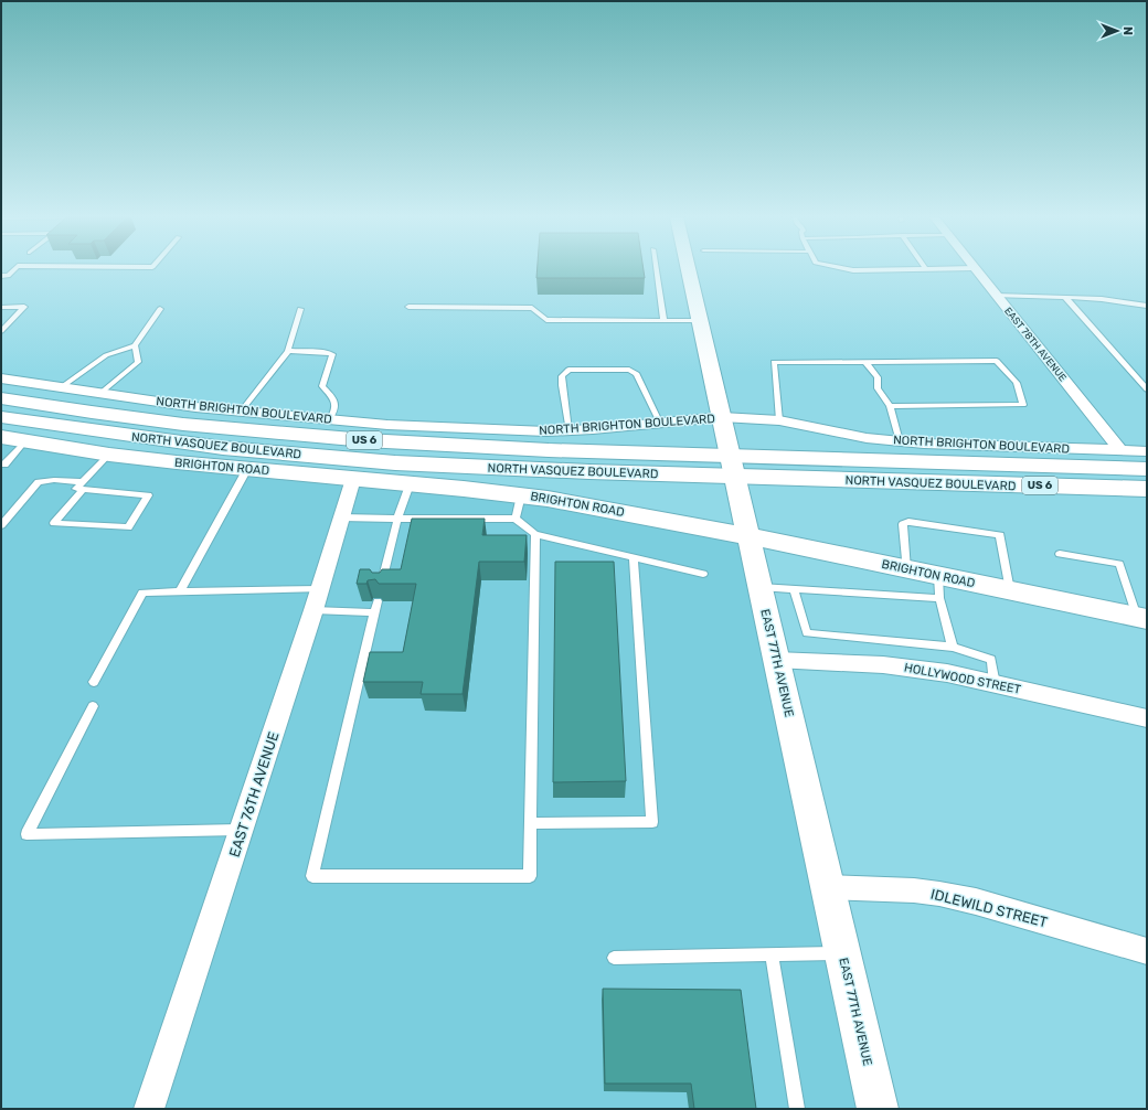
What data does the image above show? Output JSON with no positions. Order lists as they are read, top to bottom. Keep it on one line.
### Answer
{"streets":{"main road":["US 6","NORTH VASQUEZ BOULEVARD","BRIGHTON ROAD","EAST 77TH AVENUE"],"street":["EAST 78TH AVENUE","NORTH BRIGHTON BOULEVARD","HOLLYWOOD STREET","EAST 76TH AVENUE","IDLEWILD STREET"]},"crossings":[["EAST 78TH AVENUE","NORTH BRIGHTON BOULEVARD"],["NORTH BRIGHTON BOULEVARD","EAST 77TH AVENUE"],["NORTH VASQUEZ BOULEVARD","EAST 77TH AVENUE"],["BRIGHTON ROAD","EAST 77TH AVENUE"],["BRIGHTON ROAD","EAST 76TH AVENUE"],["EAST 77TH AVENUE","HOLLYWOOD STREET"],["EAST 77TH AVENUE","IDLEWILD STREET"]],"north":"right"}
